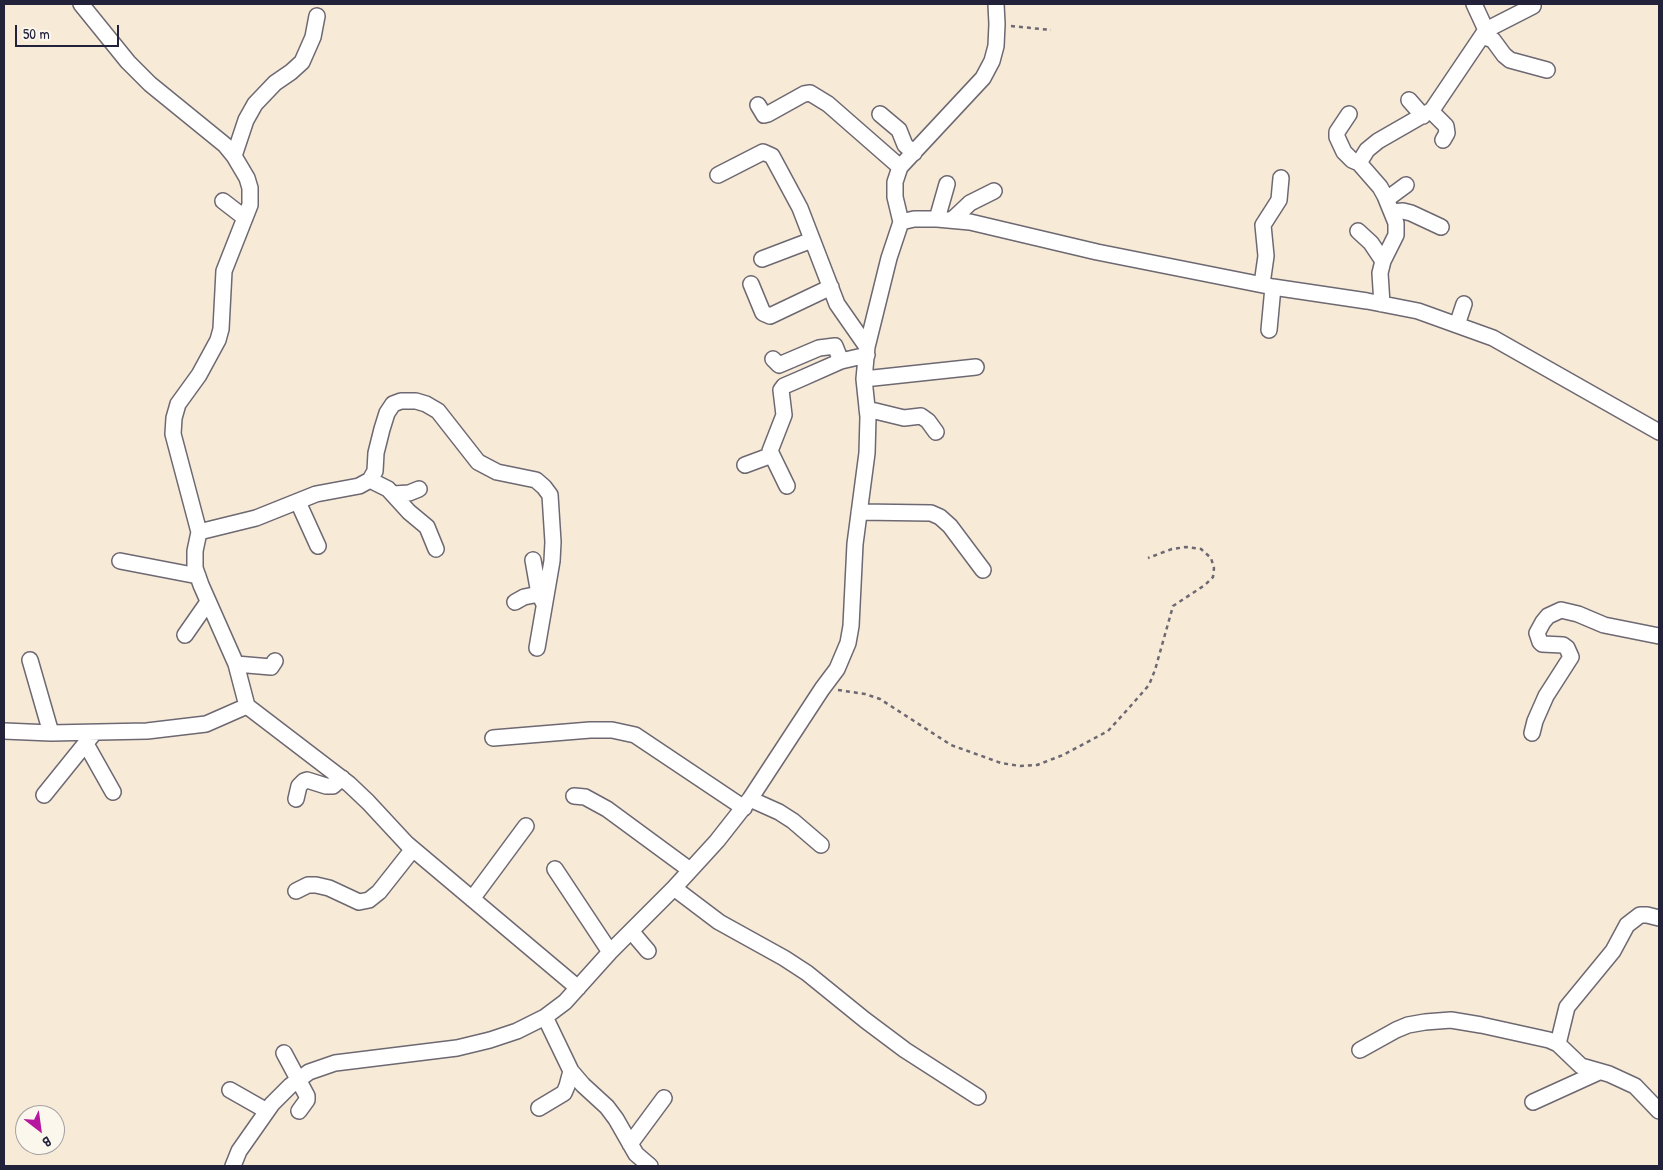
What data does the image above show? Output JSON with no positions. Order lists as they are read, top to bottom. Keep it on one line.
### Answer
{"scale_bar":"50 m","north":"bottom right"}
